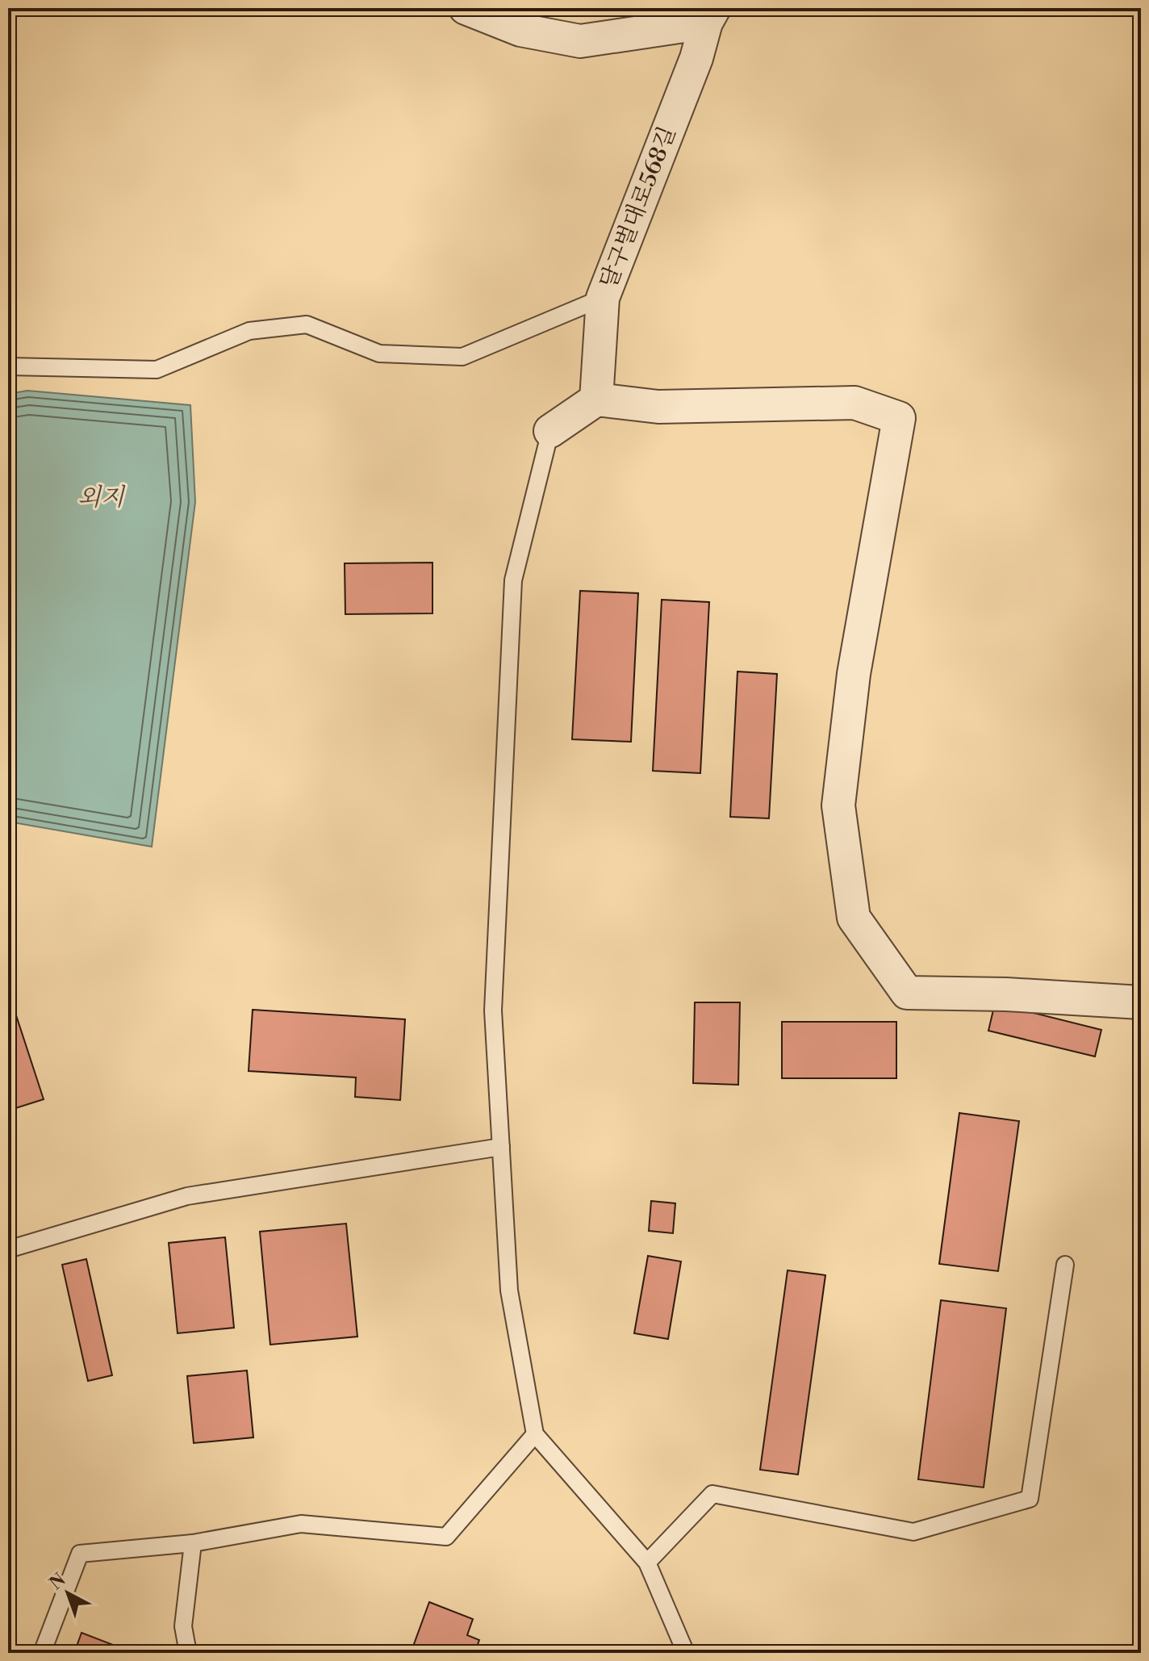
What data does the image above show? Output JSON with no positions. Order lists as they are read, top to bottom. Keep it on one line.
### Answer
{"streets":{"street":["달구벌대로568길"]},"water":["외지"],"north":"top left"}
